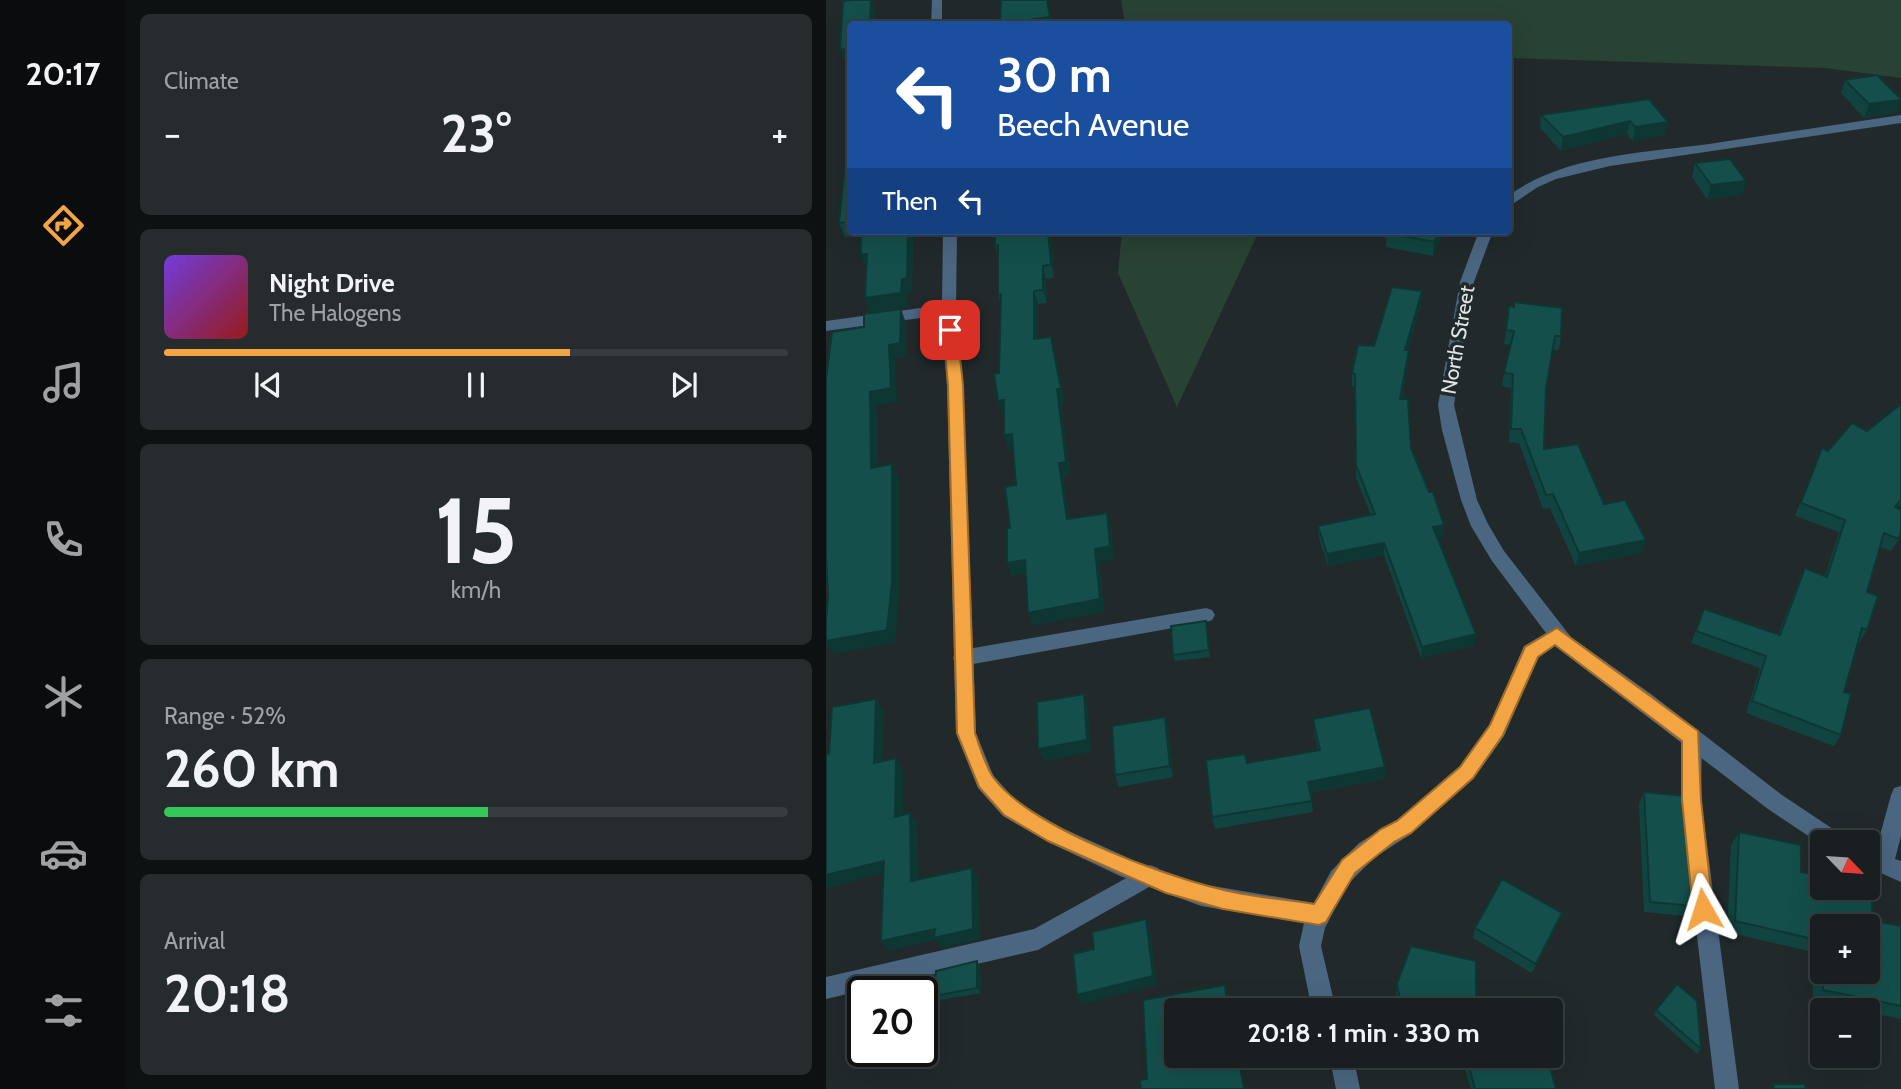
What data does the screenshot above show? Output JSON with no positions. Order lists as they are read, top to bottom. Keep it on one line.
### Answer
{"streets":{"street":["North Street"]},"north":"bottom right","page":{"tabs":"20:17","tile":["Climate",["15","km/h"],["Range · 52%","260 km"],["Arrival","20:18"]],"turn":["30 m","Beech Avenue"],"heat":["−","23°","+"],"then":"Then","song":["Night Drive","The Halogens"],"map_buttons":["+","−"],"limit":"20","trip":"20:18 · 1 min · 330 m"}}
